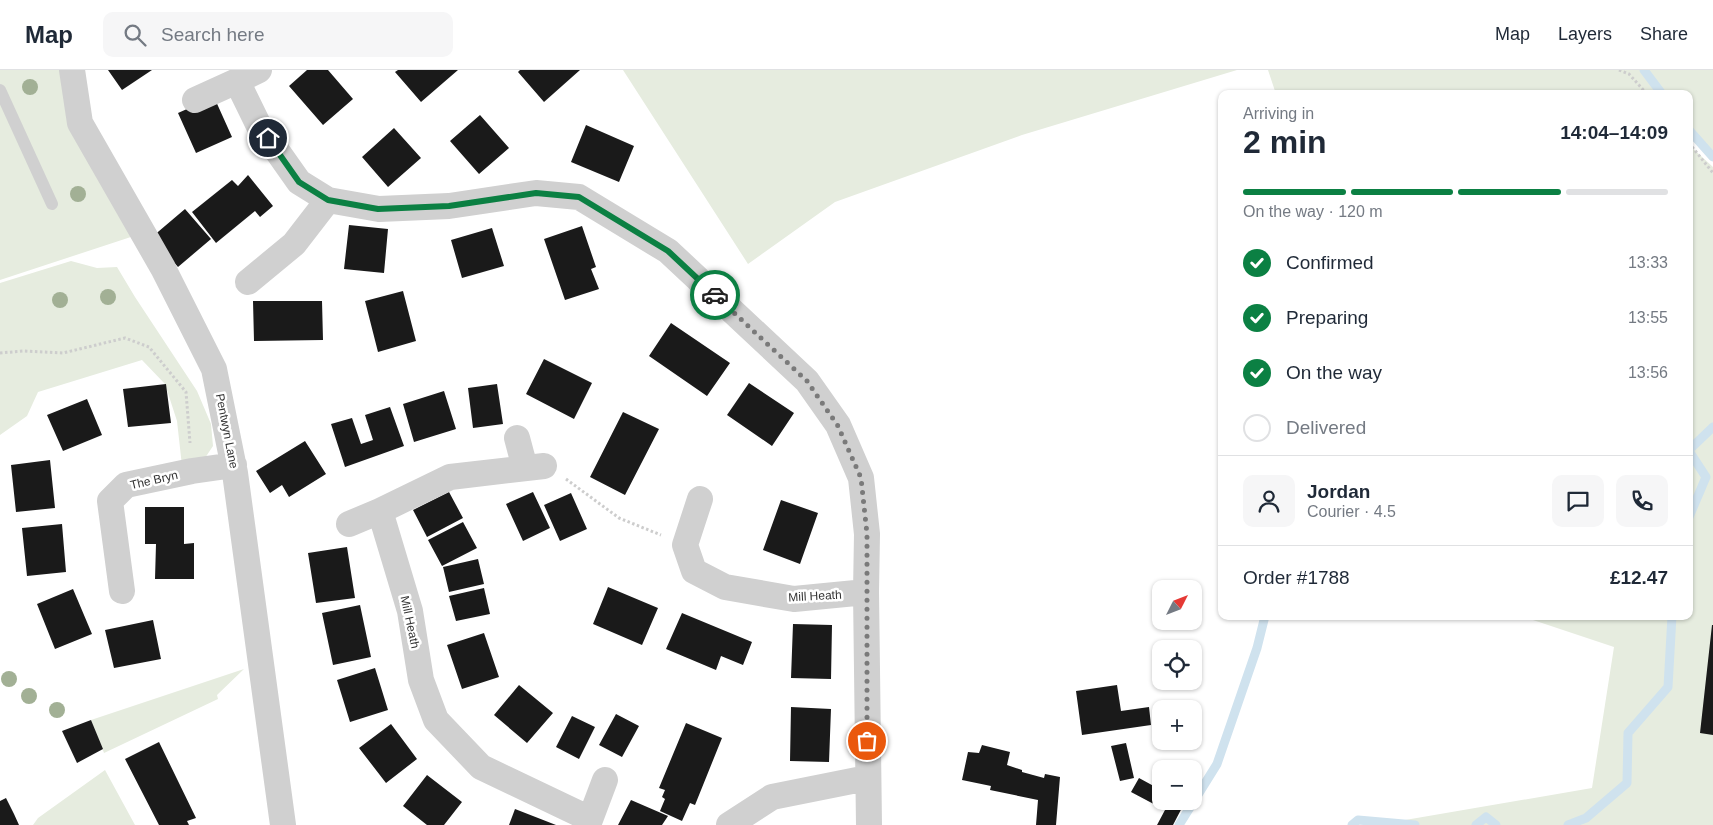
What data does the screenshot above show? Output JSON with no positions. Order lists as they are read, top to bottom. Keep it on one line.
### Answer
{"streets":{"street":["Pentwyn Lane","The Bryn","Mill Heath"]},"crossings":[["Pentwyn Lane","The Bryn"]],"north":"top right","page":{"header":"Map","search":"Search here","nav":["Map","Layers","Share"],"heading":["2 min","Arriving in","14:04–14:09"],"panel":["Jordan","Courier · 4.5","Order #1788","£12.47"],"bar":"On the way · 120 m","list":[["Confirmed","13:33"],["Preparing","13:55"],["On the way","13:56"],"Delivered"],"map_buttons":["+","−"]}}
